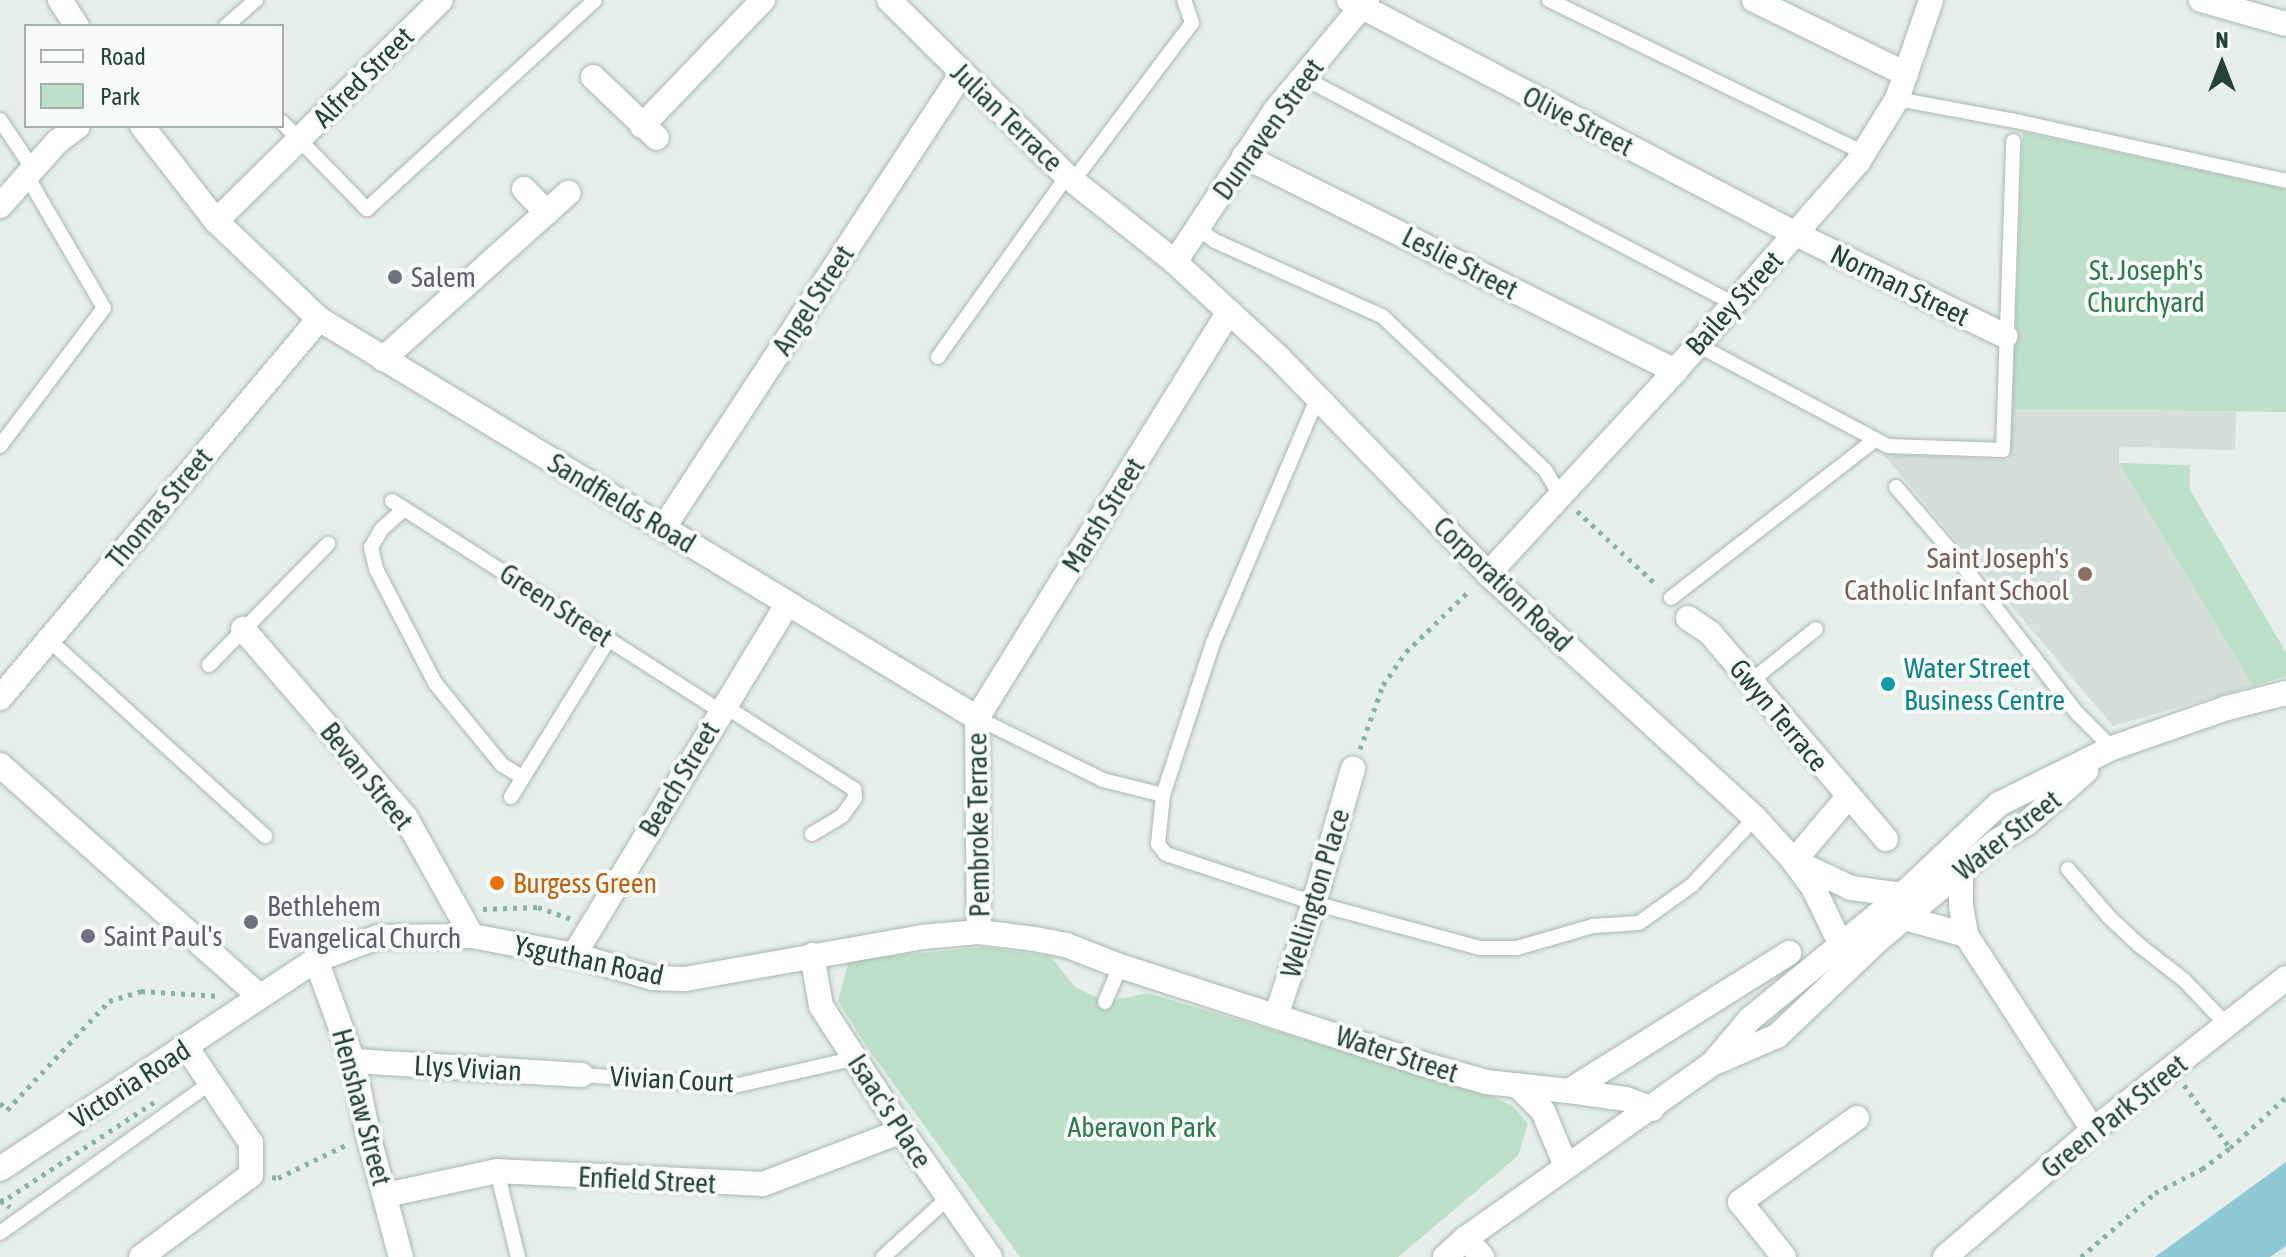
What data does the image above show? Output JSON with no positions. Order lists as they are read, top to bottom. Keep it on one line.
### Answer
{"streets":{"street":["Alfred Street","Julian Terrace","Olive Street","Dunraven Street","Leslie Street","Norman Street","Angel Street","Bailey Street","Sandfields Road","Thomas Street","Marsh Street","Corporation Road","Gwyn Terrace","Bevan Street","Beach Street","Pembroke Terrace","Water Street","Wellington Place","Ysguthan Road","Llys Vivian","Victoria Road","Henshaw Street","Isaac's Place","Green Park Street","Enfield Street"],"lane":["Green Street","Vivian Court"]},"crossings":[["Alfred Street","Sandfields Road"],["Julian Terrace","Angel Street"],["Julian Terrace","Corporation Road"],["Olive Street","Dunraven Street"],["Olive Street","Norman Street"],["Olive Street","Bailey Street"],["Dunraven Street","Leslie Street"],["Dunraven Street","Corporation Road"],["Leslie Street","Bailey Street"],["Norman Street","Bailey Street"],["Angel Street","Sandfields Road"],["Bailey Street","Corporation Road"],["Sandfields Road","Thomas Street"],["Sandfields Road","Marsh Street"],["Sandfields Road","Beach Street"],["Sandfields Road","Pembroke Terrace"],["Marsh Street","Corporation Road"],["Marsh Street","Pembroke Terrace"],["Corporation Road","Gwyn Terrace"],["Corporation Road","Water Street"],["Green Street","Beach Street"],["Bevan Street","Ysguthan Road"],["Beach Street","Ysguthan Road"],["Pembroke Terrace","Water Street"],["Pembroke Terrace","Ysguthan Road"],["Water Street","Wellington Place"],["Water Street","Ysguthan Road"],["Ysguthan Road","Victoria Road"],["Ysguthan Road","Henshaw Street"],["Ysguthan Road","Isaac's Place"],["Llys Vivian","Vivian Court"],["Llys Vivian","Henshaw Street"],["Vivian Court","Isaac's Place"],["Henshaw Street","Enfield Street"],["Isaac's Place","Enfield Street"]],"parks":["St. Joseph's Churchyard","Aberavon Park"],"places":["Salem","Saint Joseph's Catholic Infant School","Water Street Business Centre","Burgess Green","Bethlehem Evangelical Church","Saint Paul's"],"legend":["Road","Park"],"north":"top"}
